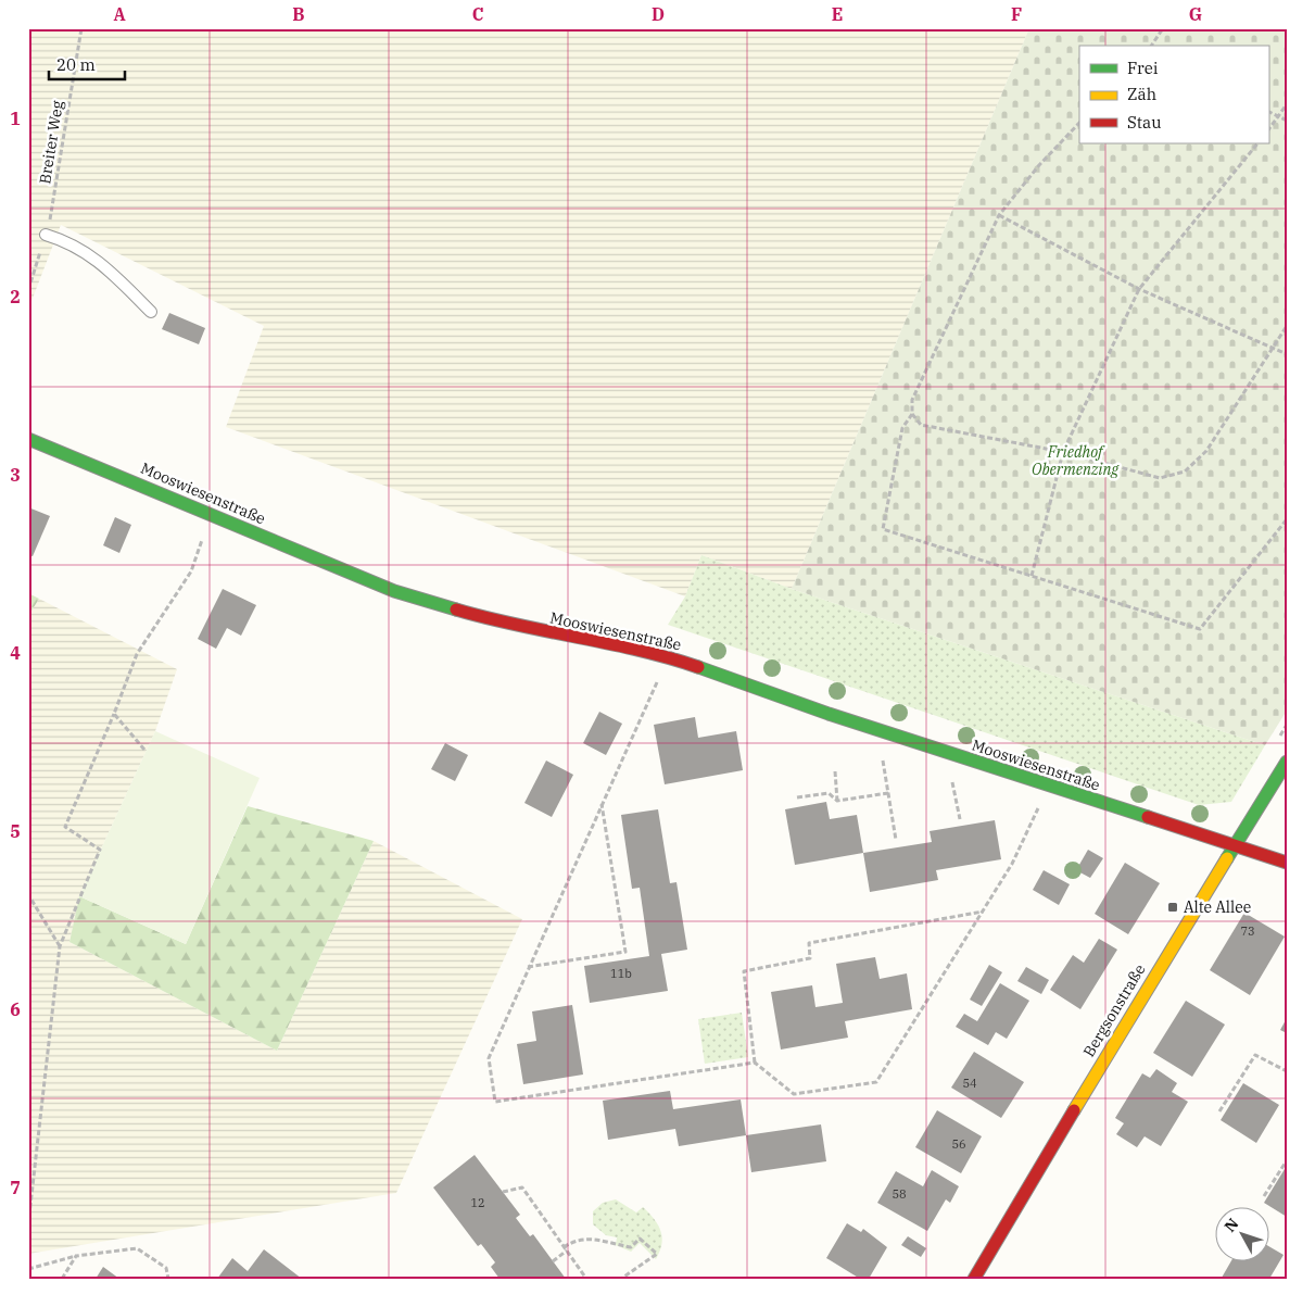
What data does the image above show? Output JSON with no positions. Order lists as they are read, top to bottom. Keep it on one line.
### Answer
{"streets":{"street":["Mooswiesenstraße","Bergsonstraße"],"path":["Breiter Weg"]},"crossings":[["Mooswiesenstraße","Bergsonstraße"]],"parks":["Friedhof Obermenzing"],"places":{"transit":["Alte Allee"]},"house_numbers":["73","11b","54","56","58","12"],"legend":["Frei","Zäh","Stau"],"scale_bar":"20 m","north":"top left","grid":{"columns":["A","B","C","D","E","F","G"],"rows":["1","2","3","4","5","6","7"]}}
